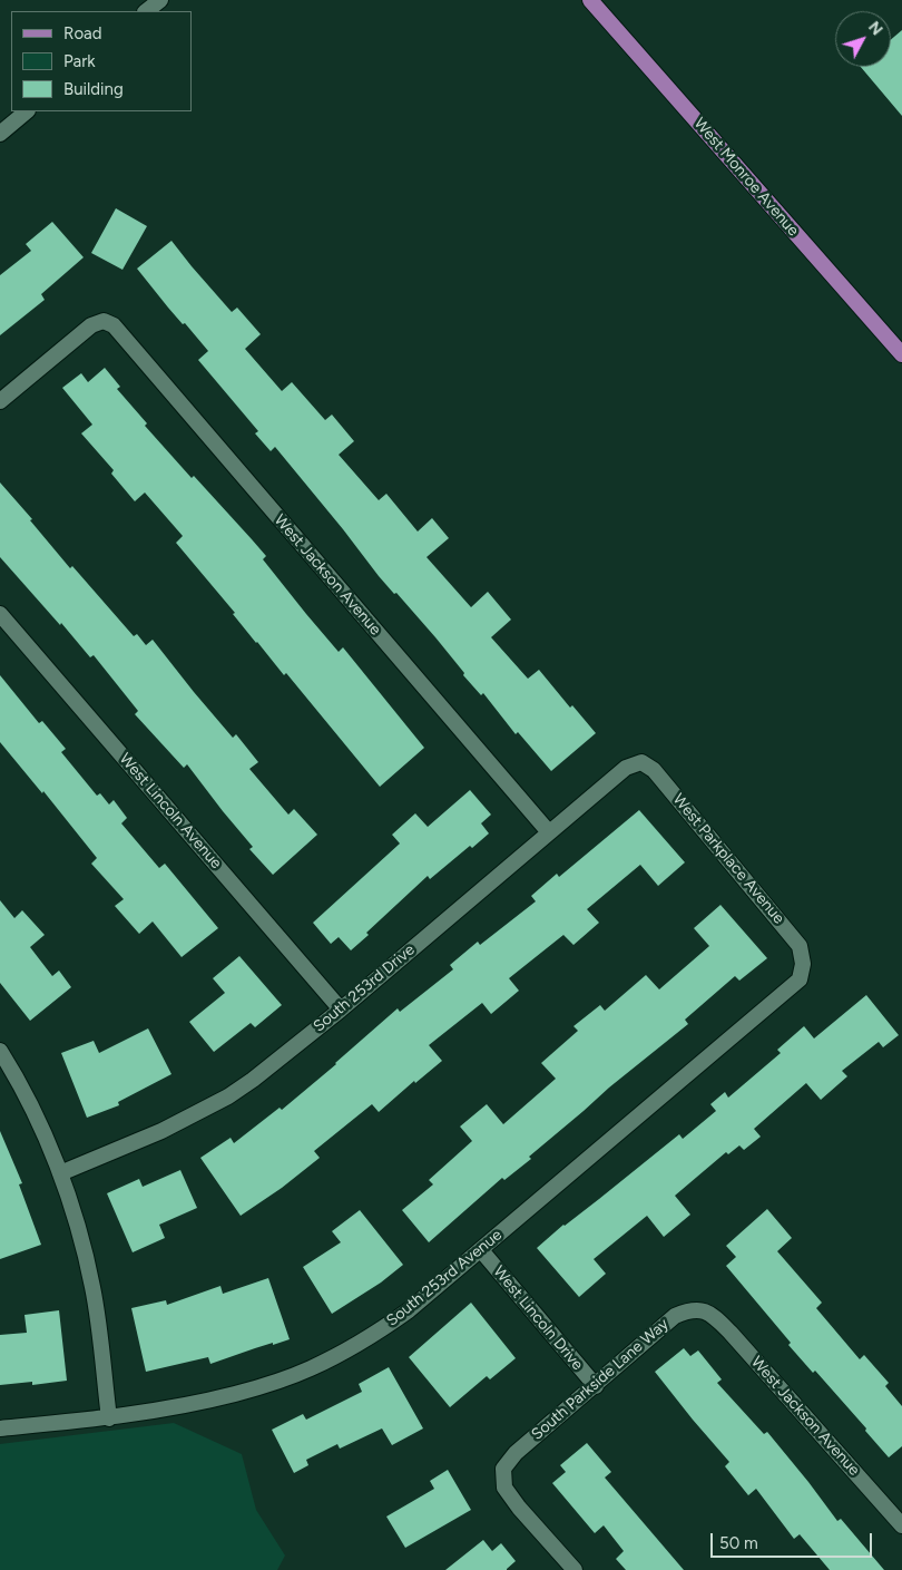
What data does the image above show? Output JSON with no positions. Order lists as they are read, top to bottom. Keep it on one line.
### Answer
{"streets":{"main road":["West Monroe Avenue"],"street":["West Jackson Avenue","West Lincoln Avenue","West Parkplace Avenue","South 253rd Drive","South 253rd Avenue","West Lincoln Drive","South Parkside Lane Way"]},"crossings":[["West Jackson Avenue","South 253rd Drive"],["West Jackson Avenue","South Parkside Lane Way"],["West Lincoln Avenue","South 253rd Drive"],["West Parkplace Avenue","South 253rd Drive"],["West Parkplace Avenue","South 253rd Avenue"],["South 253rd Avenue","West Lincoln Drive"],["West Lincoln Drive","South Parkside Lane Way"]],"legend":["Road","Park","Building"],"scale_bar":"50 m","north":"top right"}
